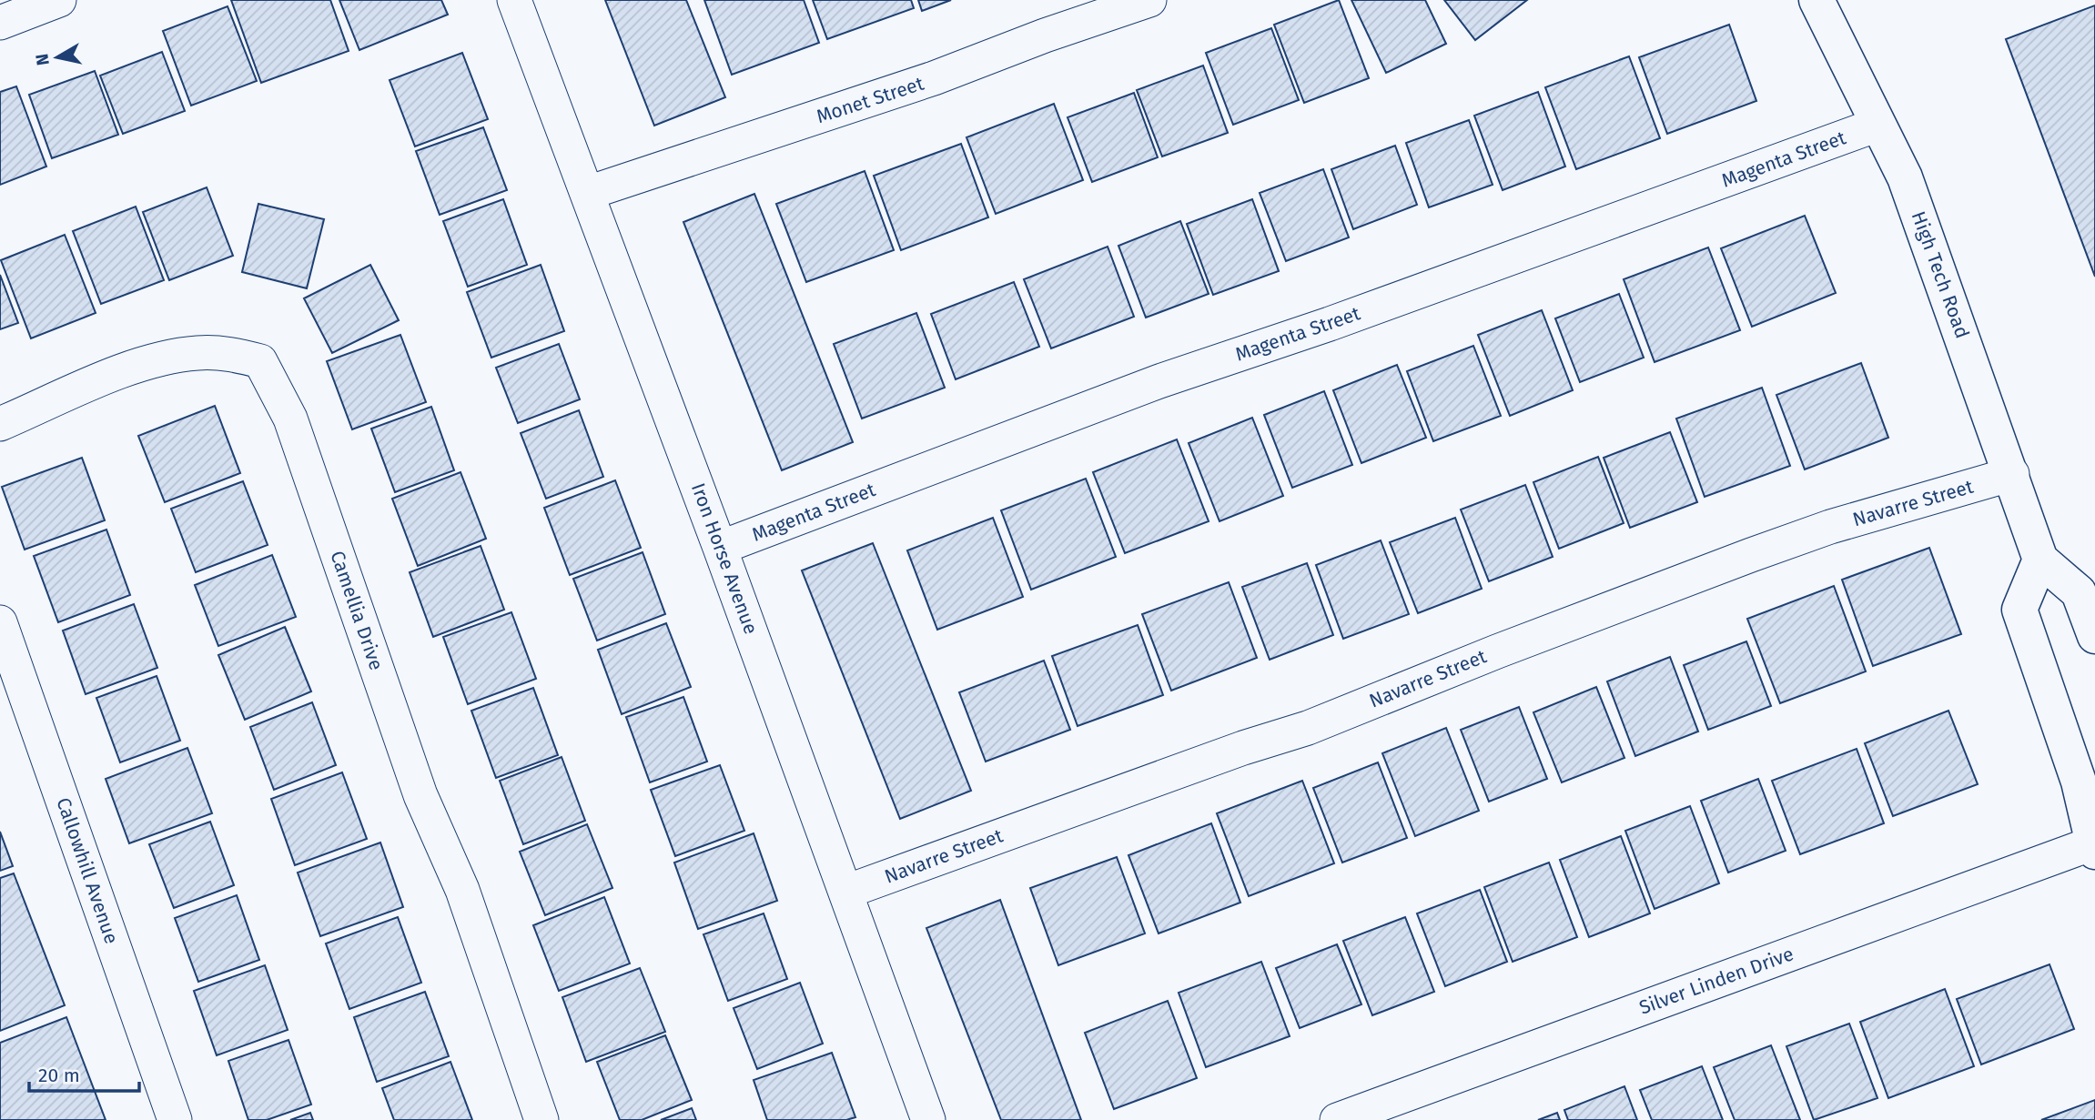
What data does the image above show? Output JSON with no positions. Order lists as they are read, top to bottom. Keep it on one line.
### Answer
{"streets":{"street":["Monet Street","Magenta Street","High Tech Road","Navarre Street","Iron Horse Avenue","Camellia Drive","Callowhill Avenue","Silver Linden Drive"]},"crossings":[["Monet Street","Iron Horse Avenue"],["Magenta Street","High Tech Road"],["Magenta Street","Iron Horse Avenue"],["High Tech Road","Navarre Street"],["Navarre Street","Iron Horse Avenue"]],"scale_bar":"20 m","north":"left"}
